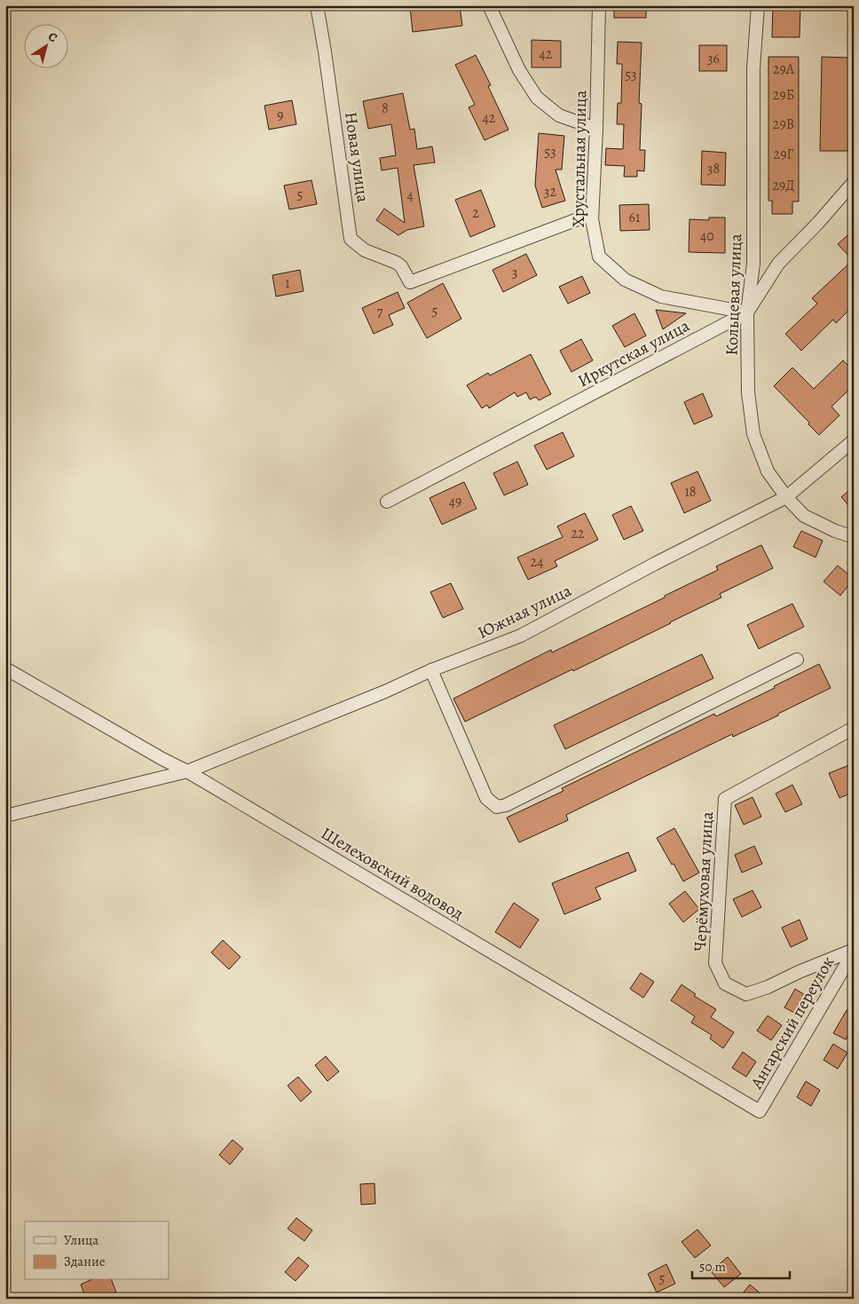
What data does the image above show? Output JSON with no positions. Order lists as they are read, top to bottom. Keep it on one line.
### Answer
{"streets":{"street":["Новая улица","Хрустальная улица","Кольцевая улица","Иркутская улица","Южная улица","Шелеховский водовод","Черёмуховая улица","Ангарский переулок"]},"crossings":[["Новая улица","Хрустальная улица"],["Хрустальная улица","Кольцевая улица"],["Хрустальная улица","Иркутская улица"],["Кольцевая улица","Иркутская улица"],["Кольцевая улица","Южная улица"],["Южная улица","Шелеховский водовод"],["Шелеховский водовод","Ангарский переулок"],["Черёмуховая улица","Ангарский переулок"]],"house_numbers":["42","36","29А","53","29Б","8","9","42","29В","53","29Г","38","29Д","32","5","4","2","61","40","3","1","5","7","18","49","22","24","5"],"legend":["Улица","Здание"],"scale_bar":"50 m","north":"top right"}
